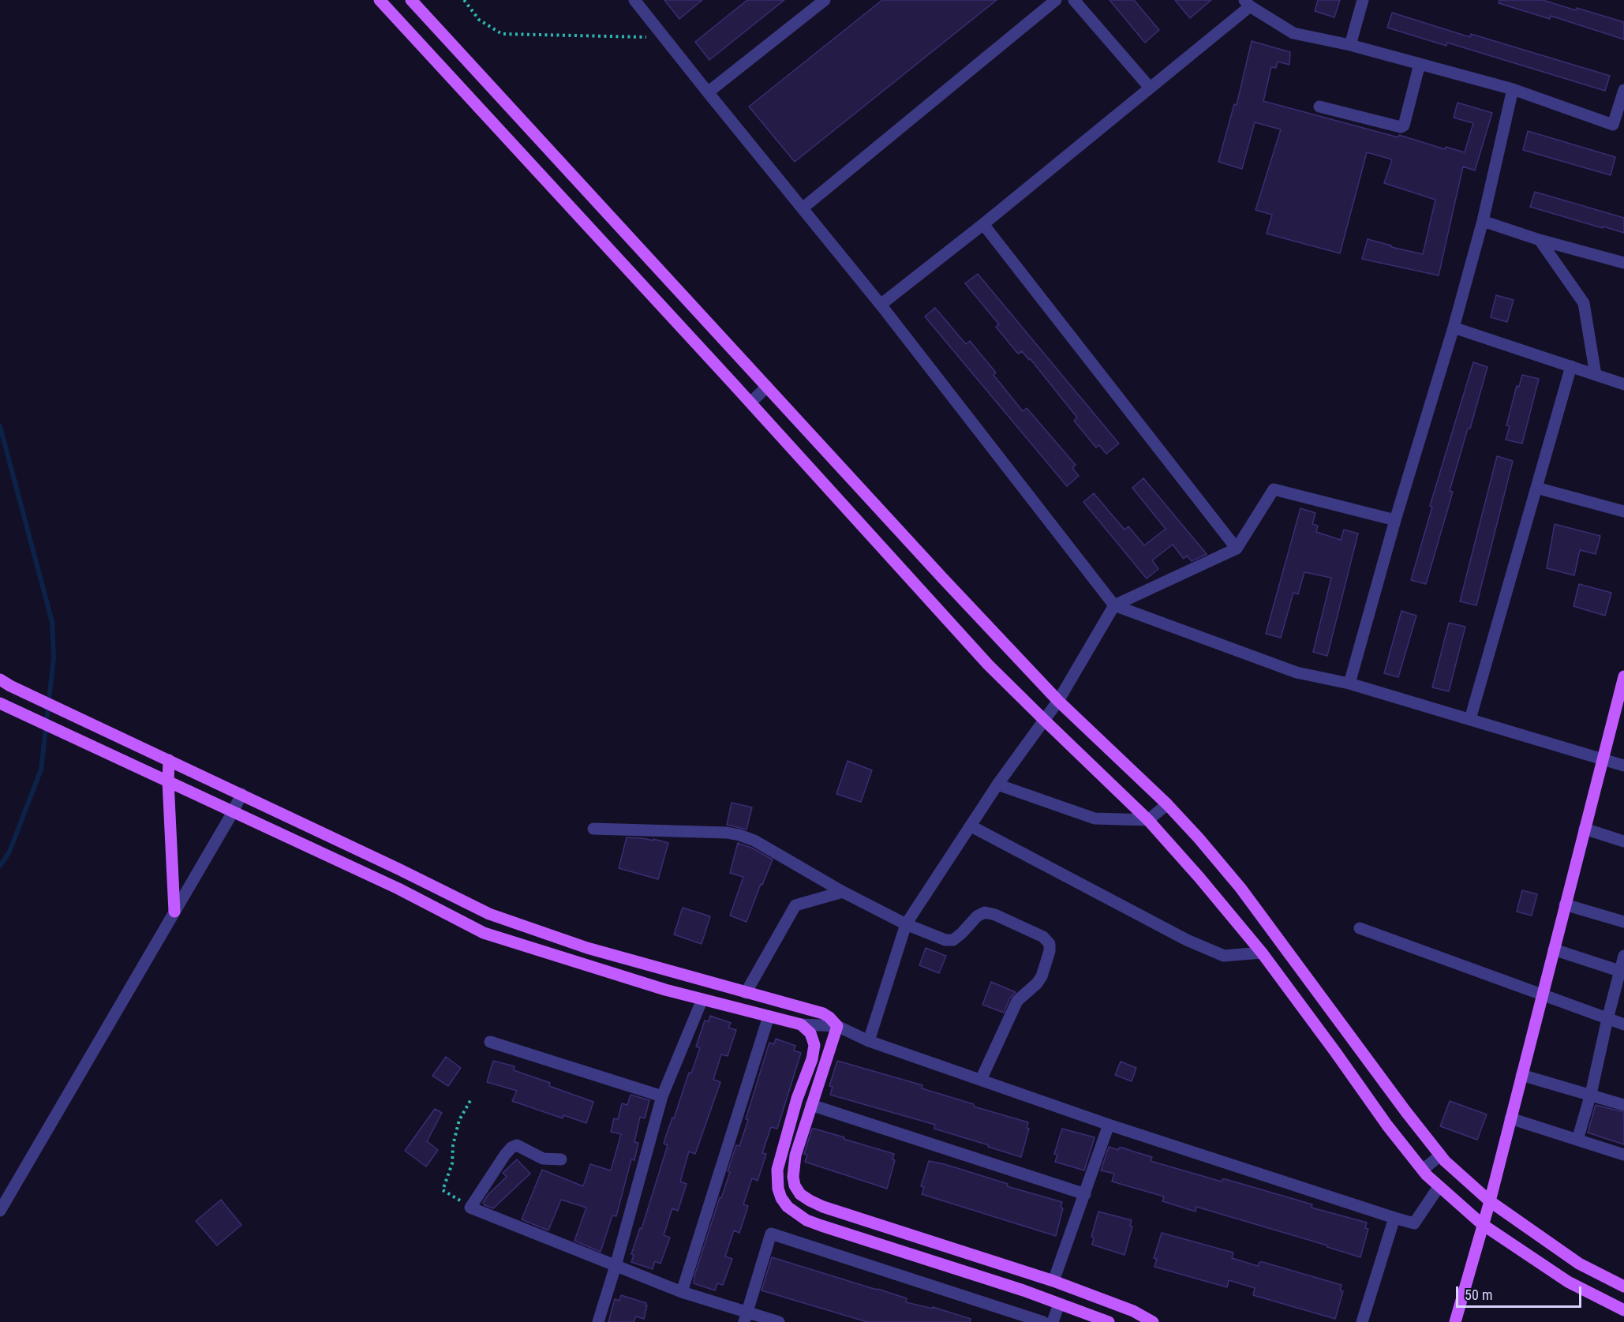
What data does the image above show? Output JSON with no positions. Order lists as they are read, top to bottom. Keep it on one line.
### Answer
{"scale_bar":"50 m"}
